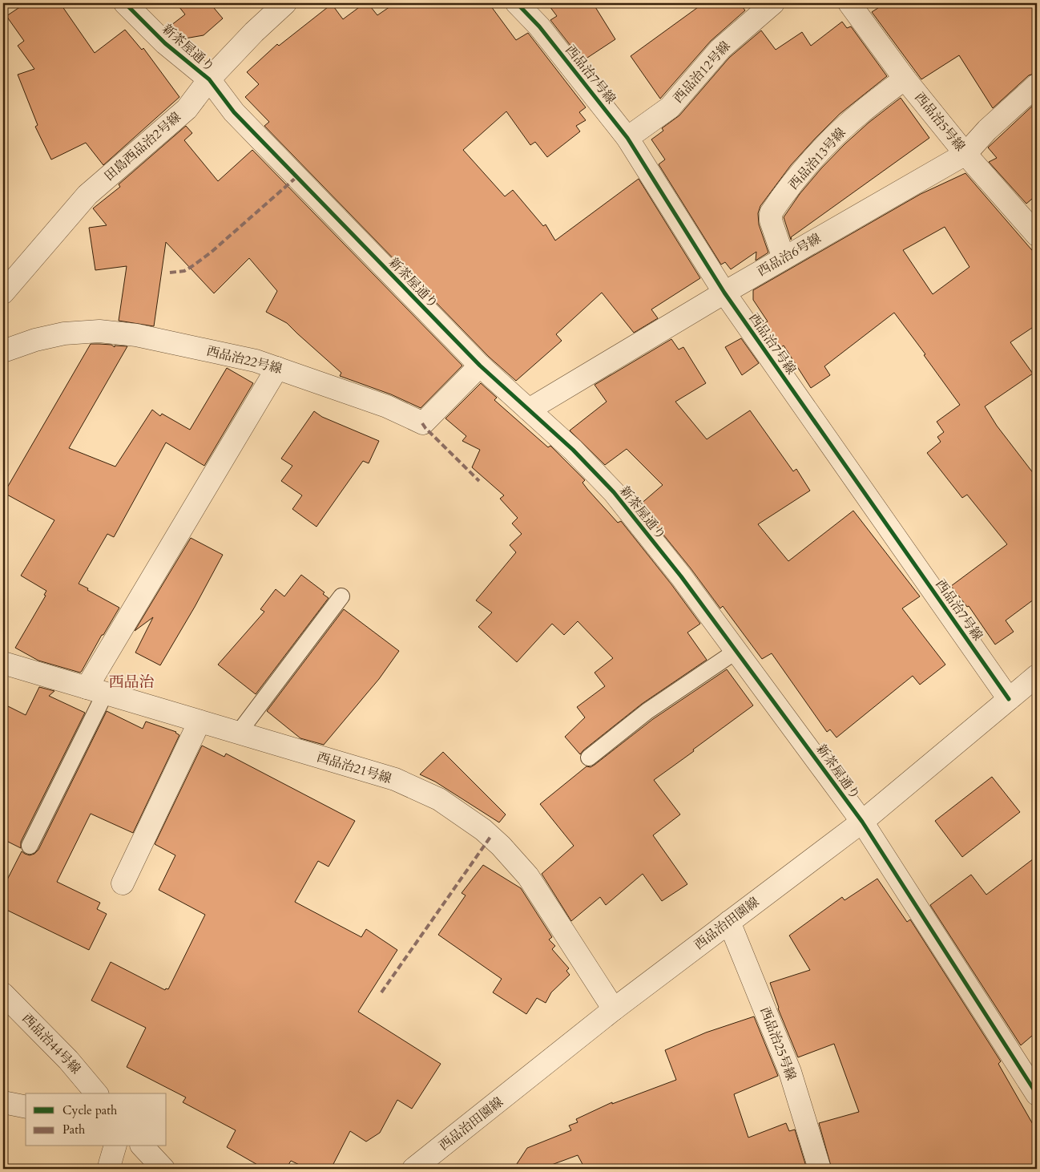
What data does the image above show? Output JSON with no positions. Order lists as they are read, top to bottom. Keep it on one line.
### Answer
{"streets":{"street":["新茶屋通り","西品治12号線","西品治7号線","西品治5号線","田島西品治2号線","西品治13号線","西品治6号線","西品治22号線","西品治21号線","西品治田園線","西品治44号線","西品治25号線"]},"crossings":[["新茶屋通り","田島西品治2号線"],["新茶屋通り","西品治6号線"],["新茶屋通り","西品治22号線"],["新茶屋通り","西品治田園線"],["西品治12号線","西品治7号線"],["西品治7号線","西品治6号線"],["西品治7号線","西品治田園線"],["西品治5号線","西品治13号線"],["西品治5号線","西品治6号線"],["西品治13号線","西品治6号線"],["西品治21号線","西品治田園線"],["西品治田園線","西品治25号線"]],"districts":["西品治"],"legend":["Cycle path","Path"]}
